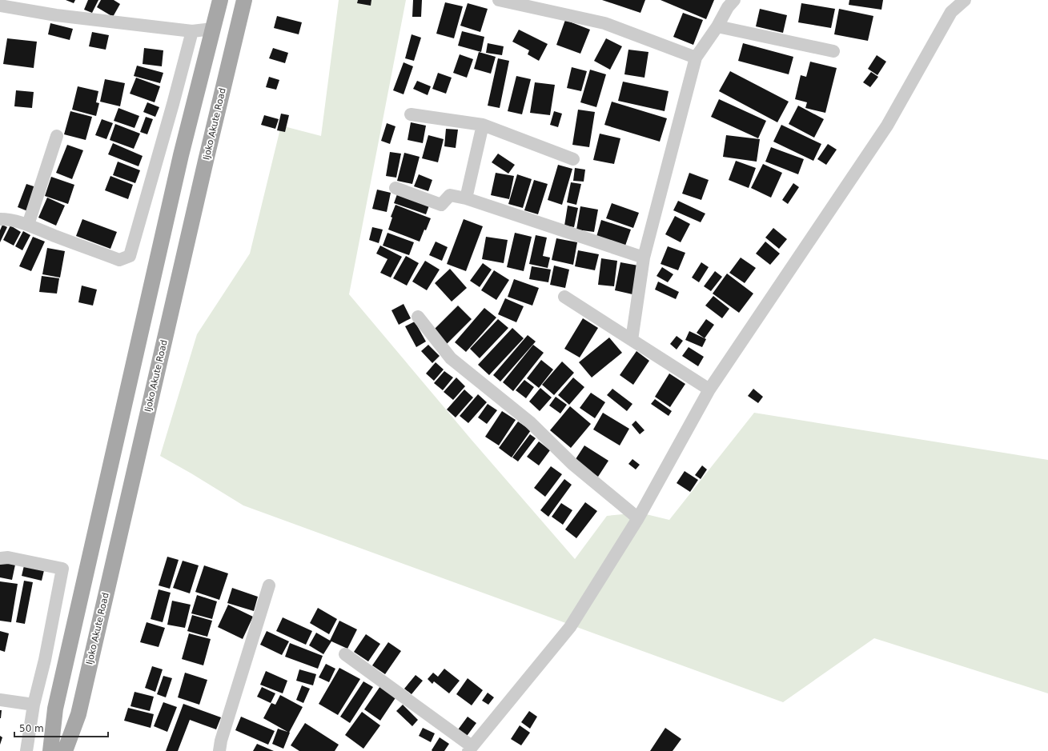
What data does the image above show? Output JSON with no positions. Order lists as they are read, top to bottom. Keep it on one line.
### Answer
{"streets":{"main road":["Ijoko Akute Road"]},"scale_bar":"50 m"}
